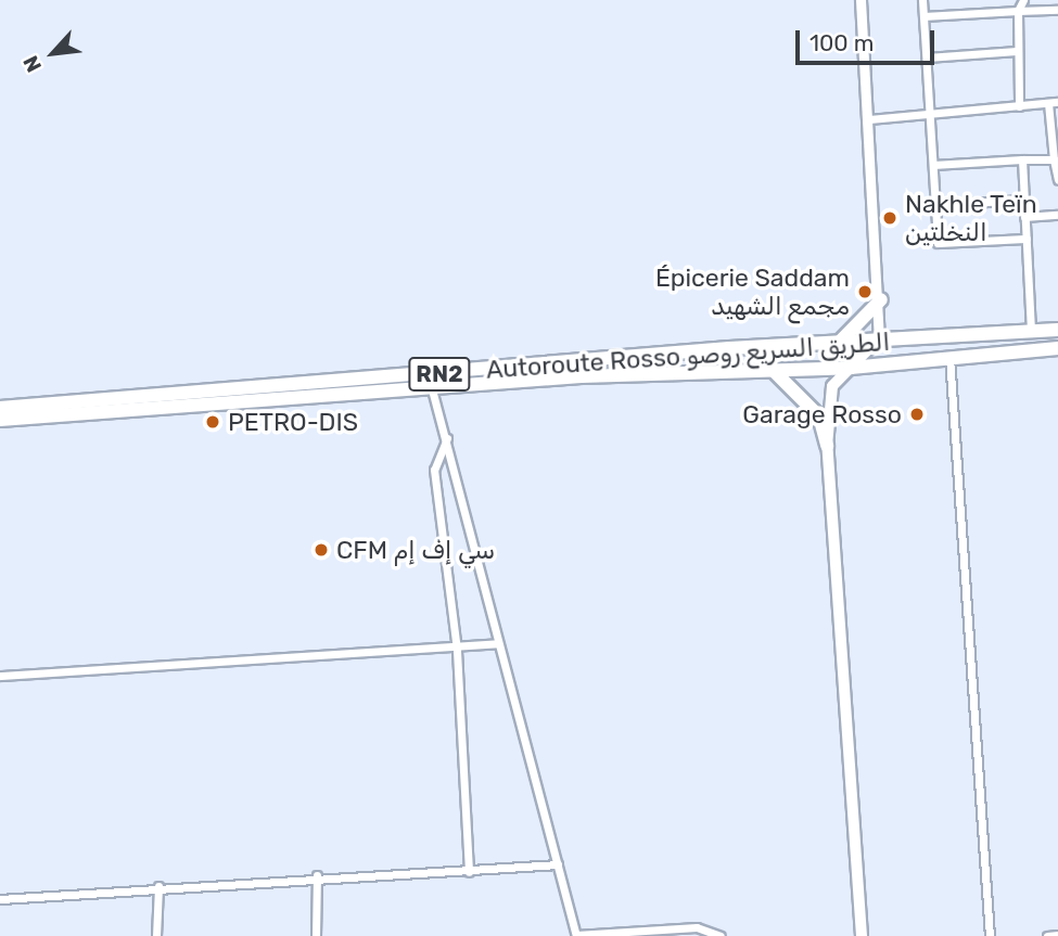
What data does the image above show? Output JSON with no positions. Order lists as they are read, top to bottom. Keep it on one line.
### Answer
{"streets":{"highway":["Autoroute Rosso الطريق السريع روصو","RN2"]},"places":["Nakhle Teïn النخلتين","Épicerie Saddam مجمع الشهيد","Garage Rosso","PETRO-DIS","CFM سي إف إم"],"scale_bar":"100 m","north":"bottom left"}
